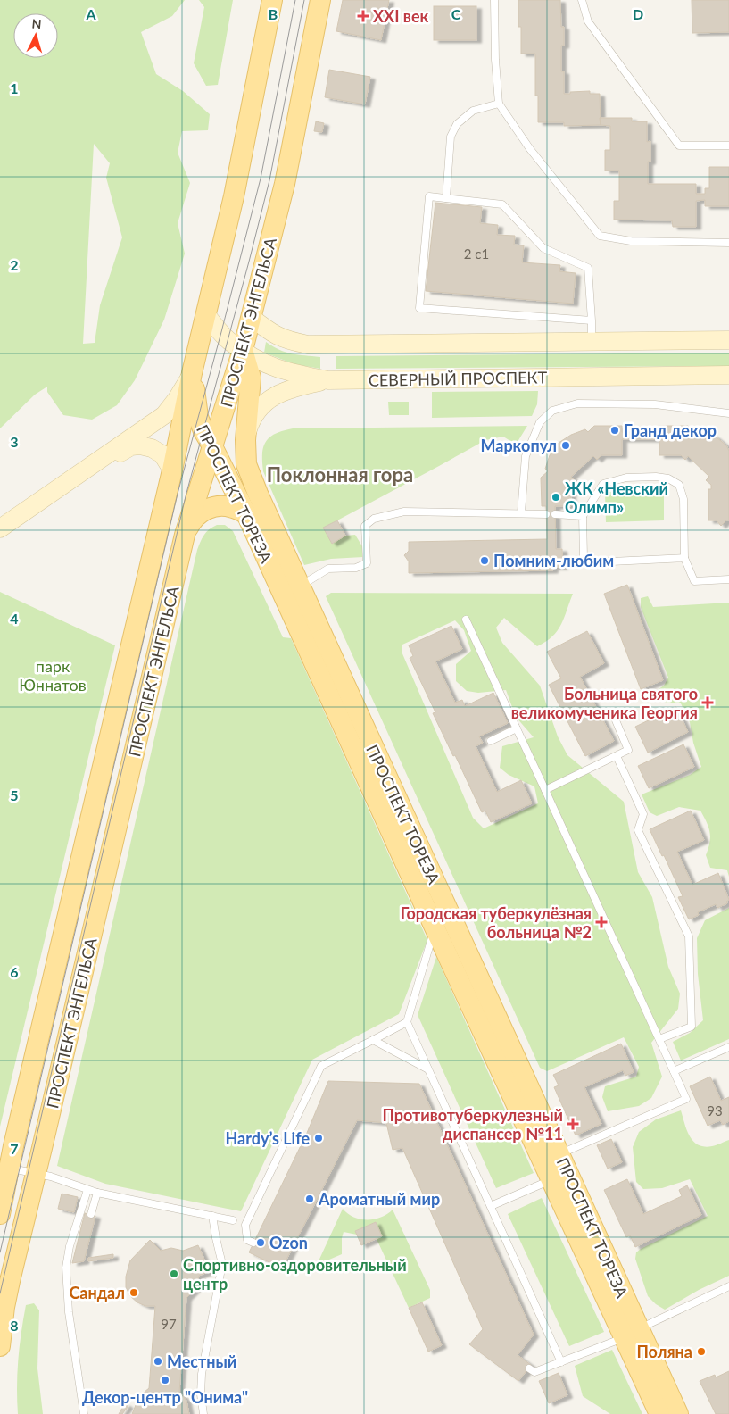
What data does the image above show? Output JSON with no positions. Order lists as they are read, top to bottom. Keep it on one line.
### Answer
{"streets":{"main road":["ПРОСПЕКТ ЭНГЕЛЬСА","СЕВЕРНЫЙ ПРОСПЕКТ","ПРОСПЕКТ ТОРЕЗА"]},"crossings":[["ПРОСПЕКТ ЭНГЕЛЬСА","СЕВЕРНЫЙ ПРОСПЕКТ"],["ПРОСПЕКТ ЭНГЕЛЬСА","ПРОСПЕКТ ТОРЕЗА"],["СЕВЕРНЫЙ ПРОСПЕКТ","ПРОСПЕКТ ТОРЕЗА"]],"districts":["Поклонная гора"],"parks":["парк Юннатов"],"places":{"health":["XXI век","Больница святого великомученика Георгия","Городская туберкулёзная больница №2","Противотуберкулезный диспансер №11"],"other":["Гранд декор","Маркопул","ЖК «Невский Олимп»","Помним-любим","Hardy’s Life","Ароматный мир","Ozon","Спортивно-оздоровительный центр","Сандал","Поляна","Местный","Декор-центр \"Онима\""]},"house_numbers":["2 с1","93","97"],"north":"top","grid":{"columns":["A","B","C","D"],"rows":["1","2","3","4","5","6","7","8"]}}
